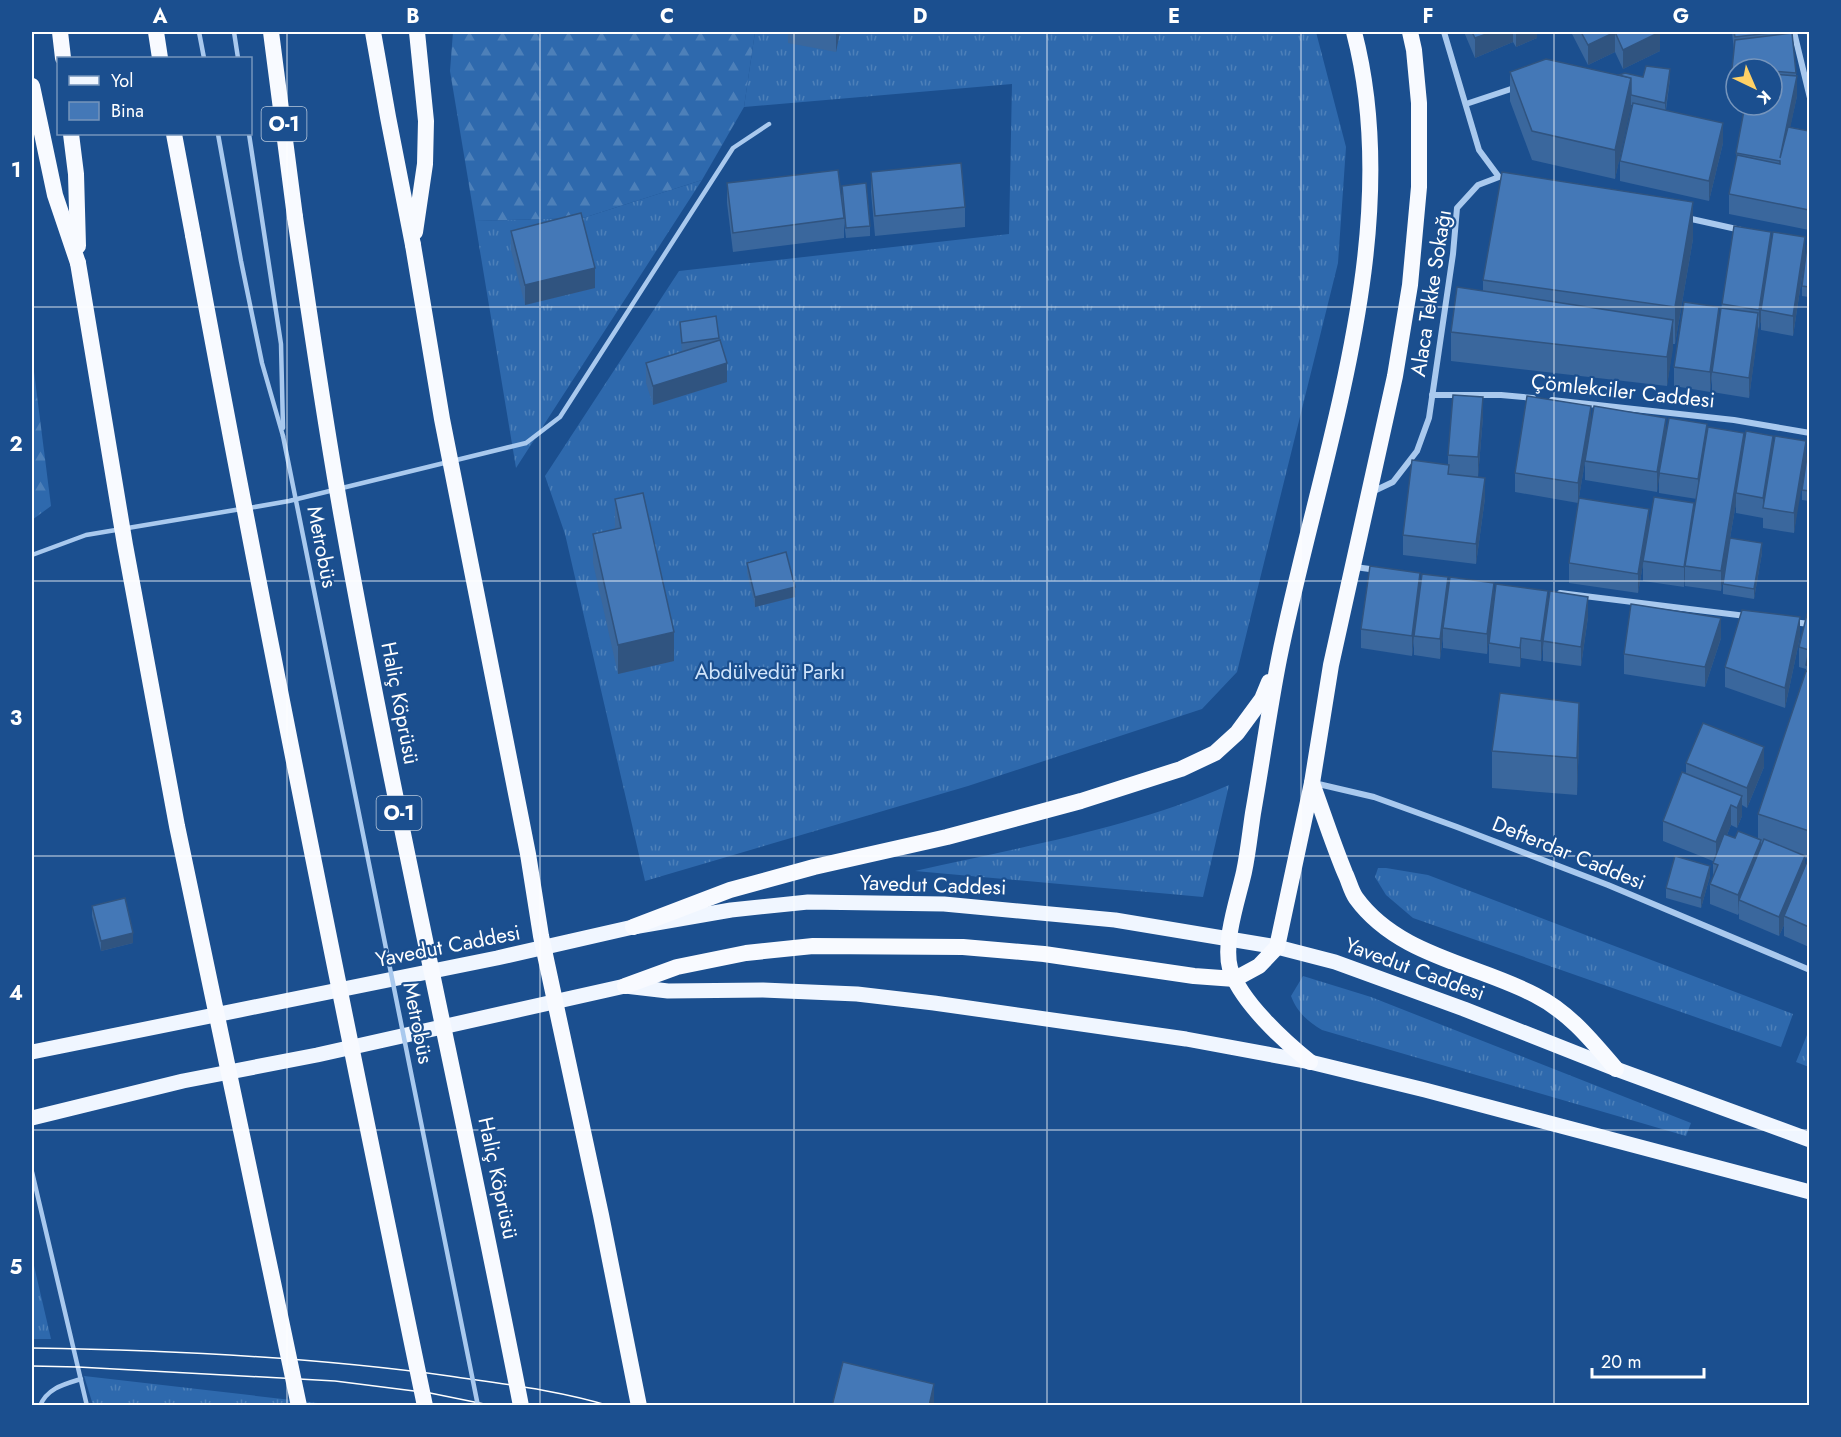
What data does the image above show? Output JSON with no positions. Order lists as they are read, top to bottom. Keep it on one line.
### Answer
{"streets":{"highway":["O-1","Haliç Köprüsü"],"main road":["Yavedut Caddesi"],"street":["Alaca Tekke Sokağı","Çömlekciler Caddesi","Defterdar Caddesi"],"lane":["Metrobüs"]},"crossings":[["Alaca Tekke Sokağı","Çömlekciler Caddesi"]],"parks":["Abdülvedüt Parkı"],"legend":["Yol","Bina"],"scale_bar":"20 m","north":"bottom right","grid":{"columns":["A","B","C","D","E","F","G"],"rows":["1","2","3","4","5"]}}
